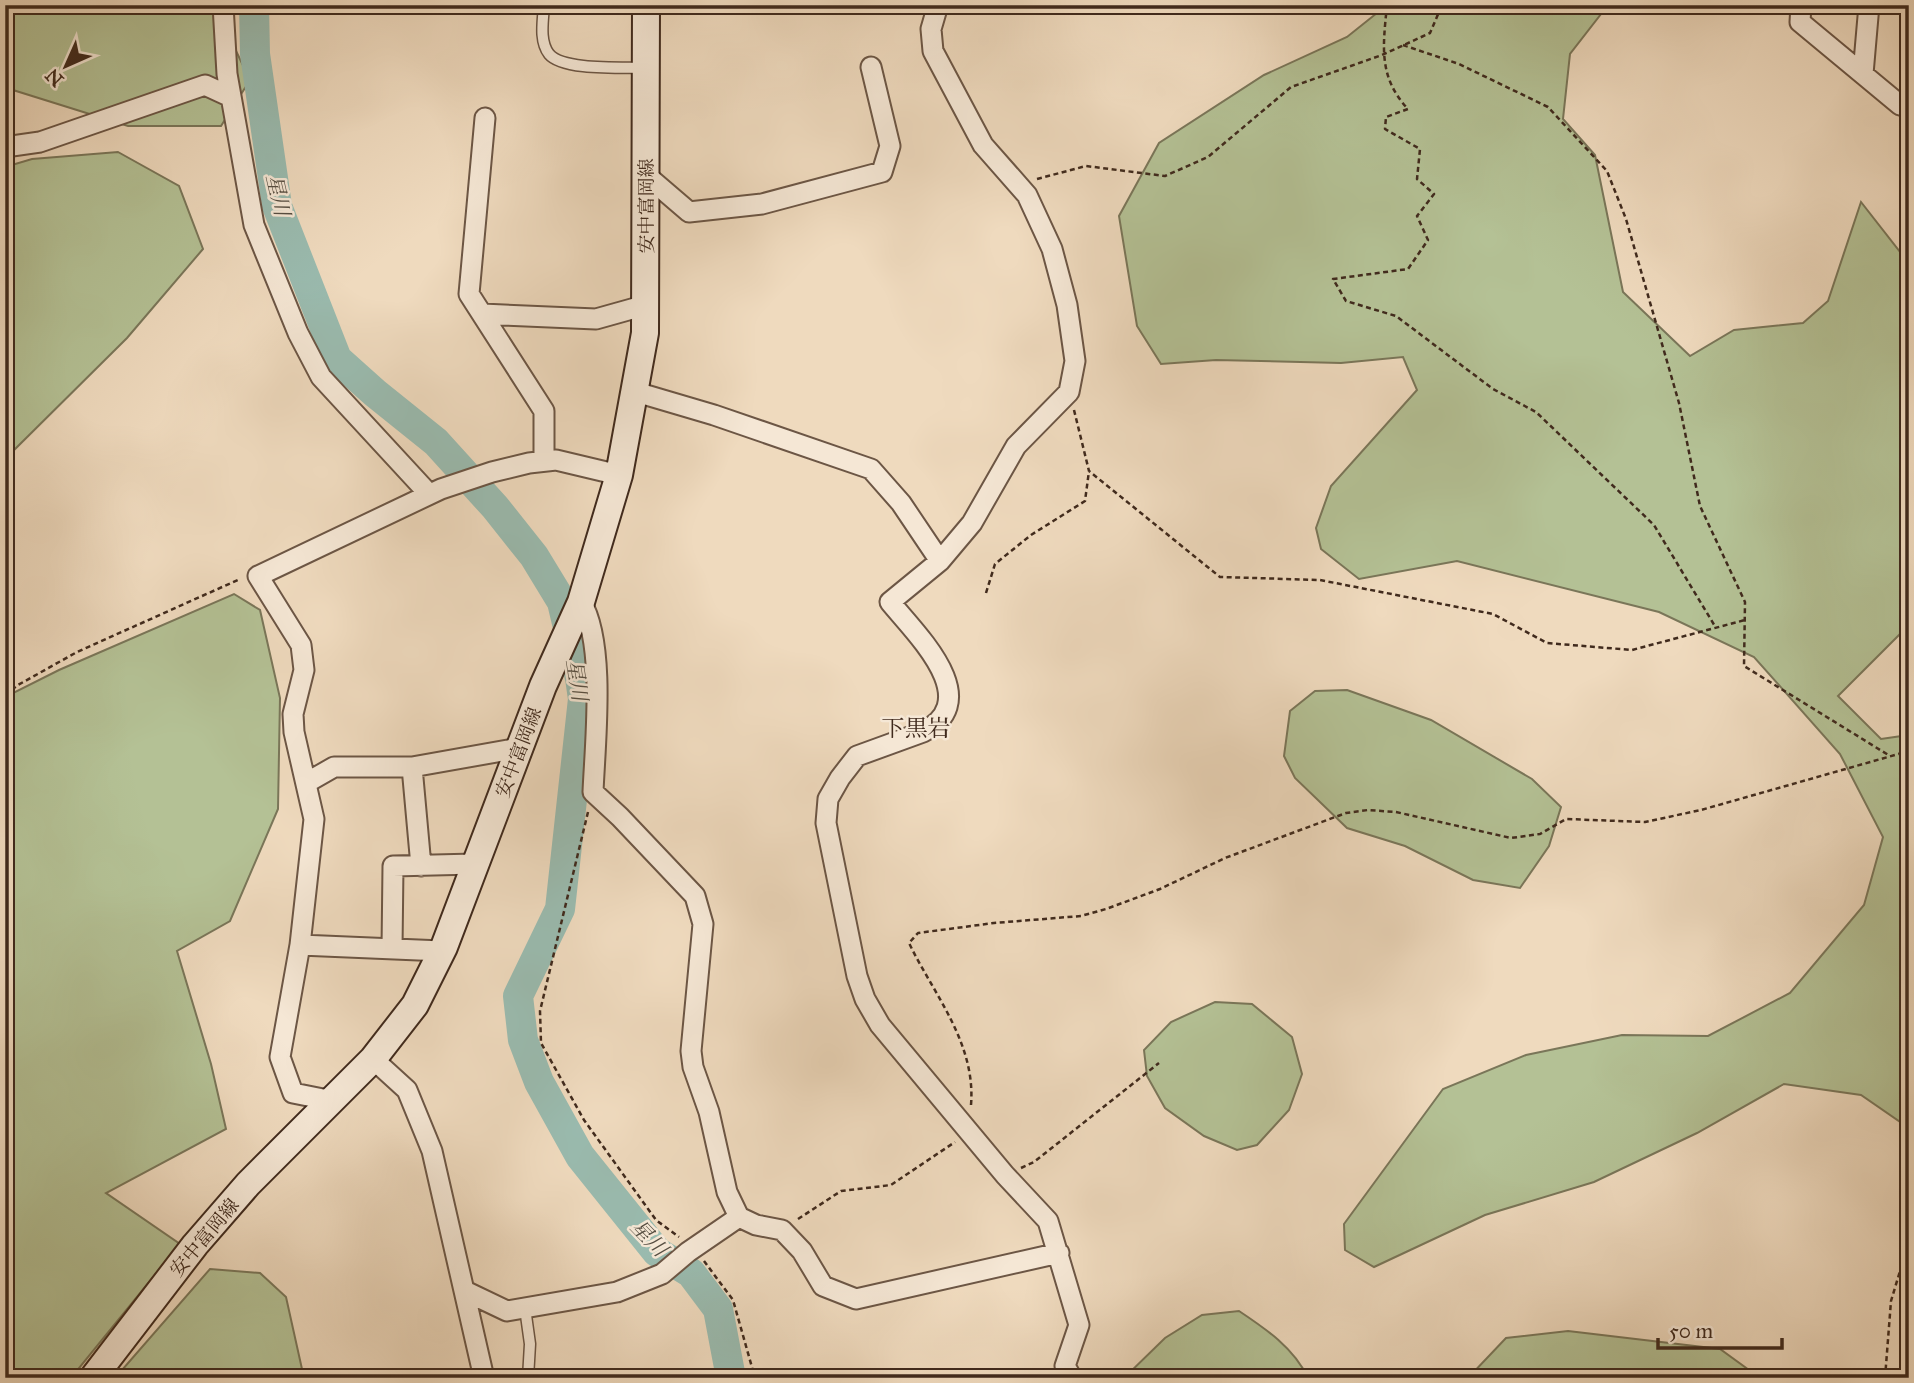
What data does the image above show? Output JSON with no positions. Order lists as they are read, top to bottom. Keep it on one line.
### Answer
{"streets":{"main road":["安中富岡線"]},"districts":["下黒岩"],"water":["星川"],"scale_bar":"50 m","north":"bottom left"}
